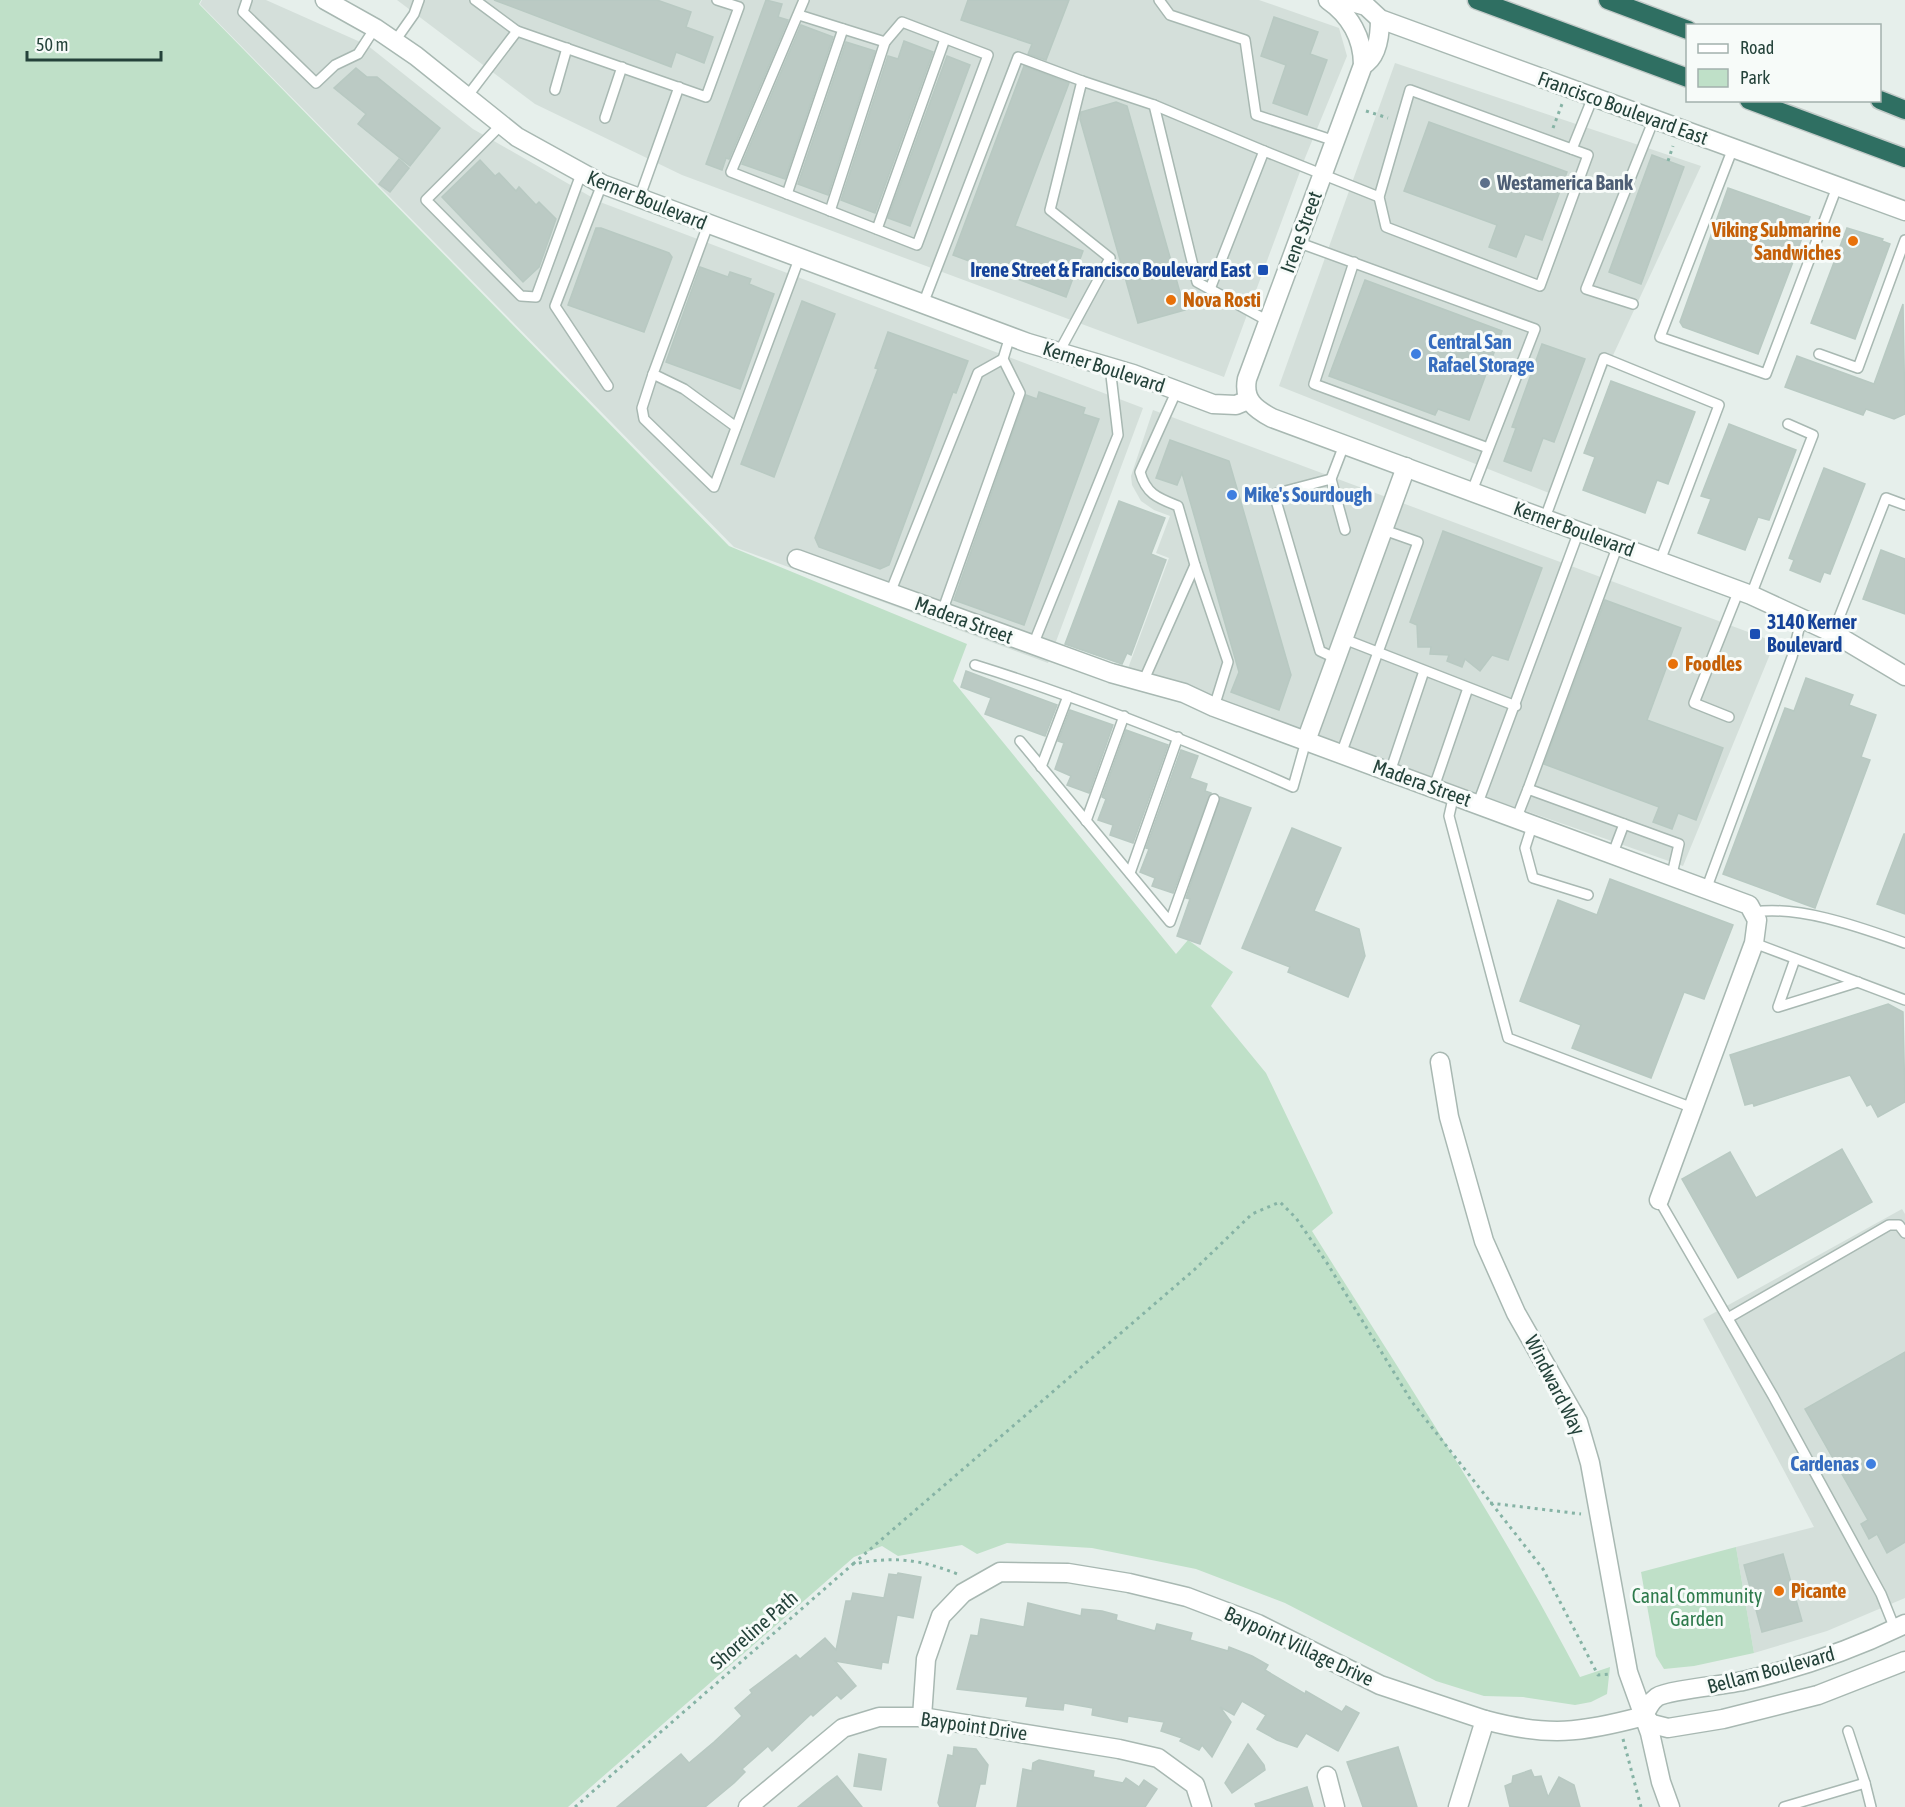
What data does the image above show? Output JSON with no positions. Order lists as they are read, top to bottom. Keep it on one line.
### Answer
{"streets":{"street":["Francisco Boulevard East","Kerner Boulevard","Irene Street","Madera Street","Windward Way","Baypoint Village Drive","Bellam Boulevard","Baypoint Drive"],"path":["Shoreline Path"]},"crossings":[["Francisco Boulevard East","Irene Street"],["Kerner Boulevard","Irene Street"],["Windward Way","Bellam Boulevard"],["Baypoint Village Drive","Baypoint Drive"]],"parks":["Canal Community Garden"],"places":{"other":["Westamerica Bank","Viking Submarine Sandwiches","Nova Rosti","Central San Rafael Storage","Mike's Sourdough","Foodles","Cardenas","Picante"],"transit":["Irene Street & Francisco Boulevard East","3140 Kerner Boulevard"]},"legend":["Road","Park"],"scale_bar":"50 m"}
